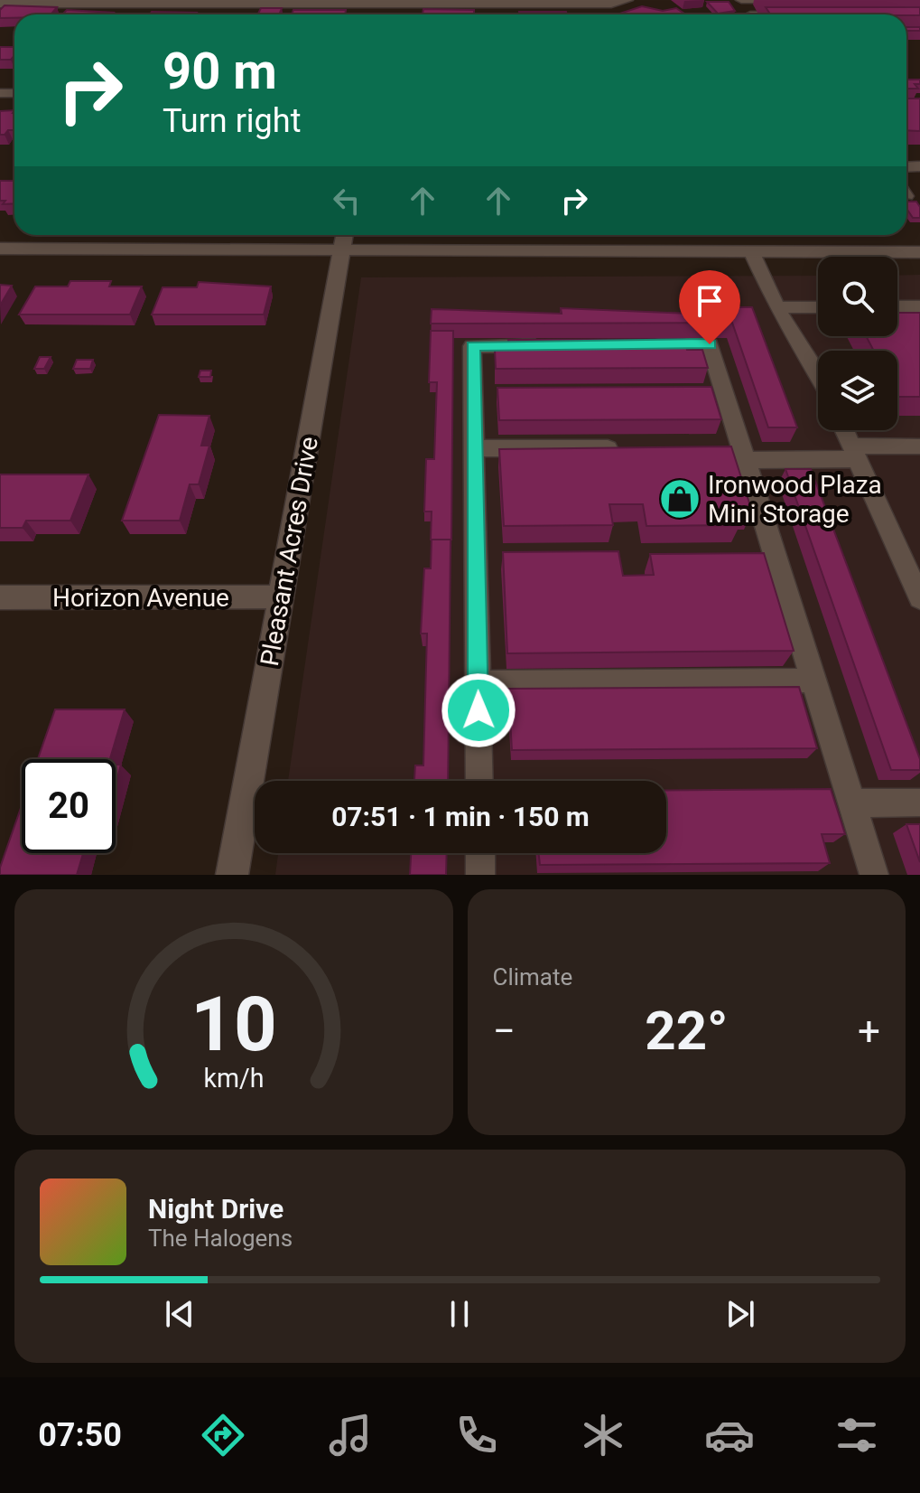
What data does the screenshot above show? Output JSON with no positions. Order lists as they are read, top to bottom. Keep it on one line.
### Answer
{"streets":{"street":["Pleasant Acres Drive","Horizon Avenue"]},"crossings":[["Pleasant Acres Drive","Horizon Avenue"]],"places":{"shop":["Ironwood Plaza Mini Storage"]},"page":{"turn":["90 m","Turn right"],"limit":"20","trip":"07:51 · 1 min · 150 m","tile":"Climate","heat":["−","22°","+"],"song":["Night Drive","The Halogens"],"tabs":"07:50","gauge":["10","km/h"]}}
